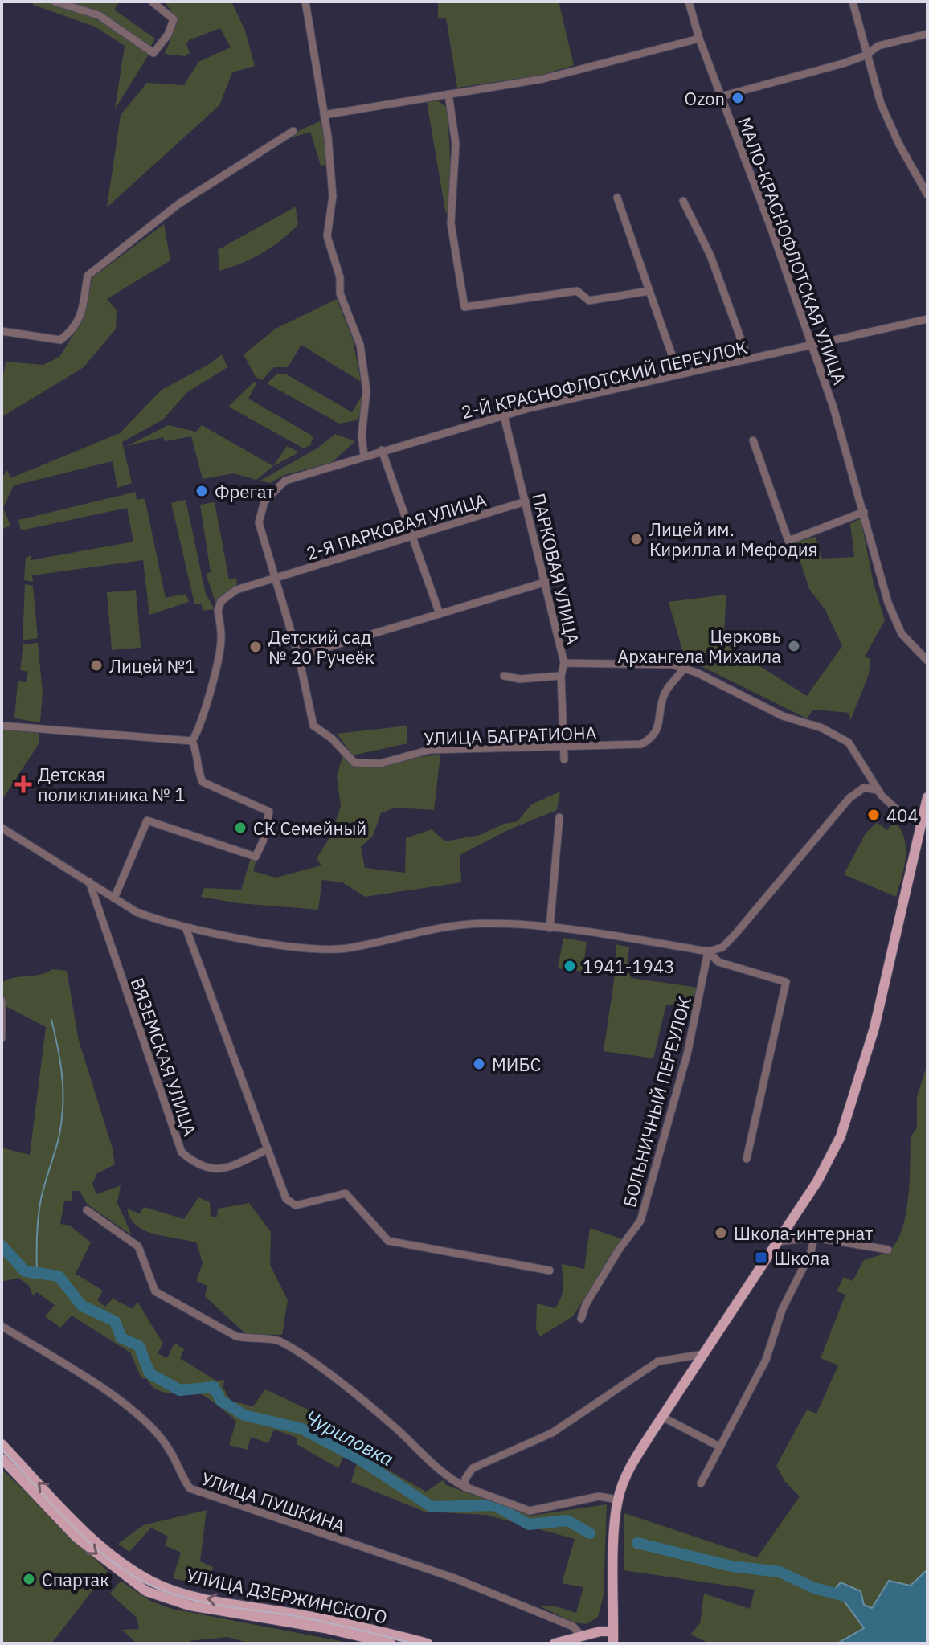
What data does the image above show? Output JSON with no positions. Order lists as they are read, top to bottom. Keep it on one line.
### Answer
{"streets":{"main road":["УЛИЦА ДЗЕРЖИНСКОГО"],"street":["МАЛО-КРАСНОФЛОТСКАЯ УЛИЦА","2-Й КРАСНОФЛОТСКИЙ ПЕРЕУЛОК","2-Я ПАРКОВАЯ УЛИЦА","ПАРКОВАЯ УЛИЦА","УЛИЦА БАГРАТИОНА","ВЯЗЕМСКАЯ УЛИЦА","БОЛЬНИЧНЫЙ ПЕРЕУЛОК","УЛИЦА ПУШКИНА"]},"crossings":[["МАЛО-КРАСНОФЛОТСКАЯ УЛИЦА","2-Й КРАСНОФЛОТСКИЙ ПЕРЕУЛОК"],["2-Й КРАСНОФЛОТСКИЙ ПЕРЕУЛОК","2-Я ПАРКОВАЯ УЛИЦА"],["2-Й КРАСНОФЛОТСКИЙ ПЕРЕУЛОК","ПАРКОВАЯ УЛИЦА"],["2-Й КРАСНОФЛОТСКИЙ ПЕРЕУЛОК","УЛИЦА БАГРАТИОНА"],["2-Я ПАРКОВАЯ УЛИЦА","ПАРКОВАЯ УЛИЦА"],["2-Я ПАРКОВАЯ УЛИЦА","УЛИЦА БАГРАТИОНА"],["ПАРКОВАЯ УЛИЦА","УЛИЦА БАГРАТИОНА"]],"water":["Чуриловка"],"places":{"other":["Ozon","Фрегат","Лицей им. Кирилла и Мефодия","Церковь Архангела Михаила","Детский сад № 20 Ручеёк","Лицей №1","404","СК Семейный","1941-1943","МИБС","Школа-интернат","Спартак"],"health":["Детская поликлиника № 1"],"transit":["Школа"]}}
